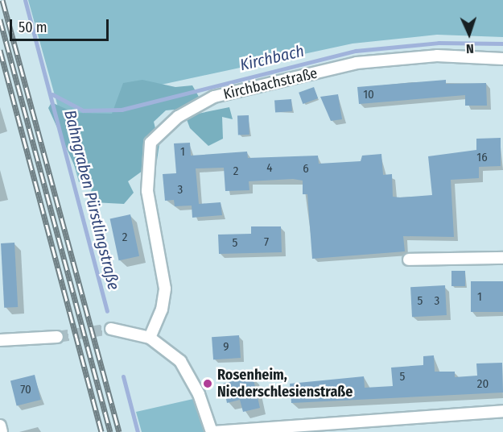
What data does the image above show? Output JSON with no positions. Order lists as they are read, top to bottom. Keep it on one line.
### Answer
{"streets":{"street":["Kirchbachstraße"]},"water":["Kirchbach","Bahngraben Pürstlingstraße"],"places":["Rosenheim, Niederschlesienstraße"],"house_numbers":["10","1","16","4","6","2","3","2","7","5","1","5","3","9","5","20","70"],"scale_bar":"50 m","north":"bottom"}
